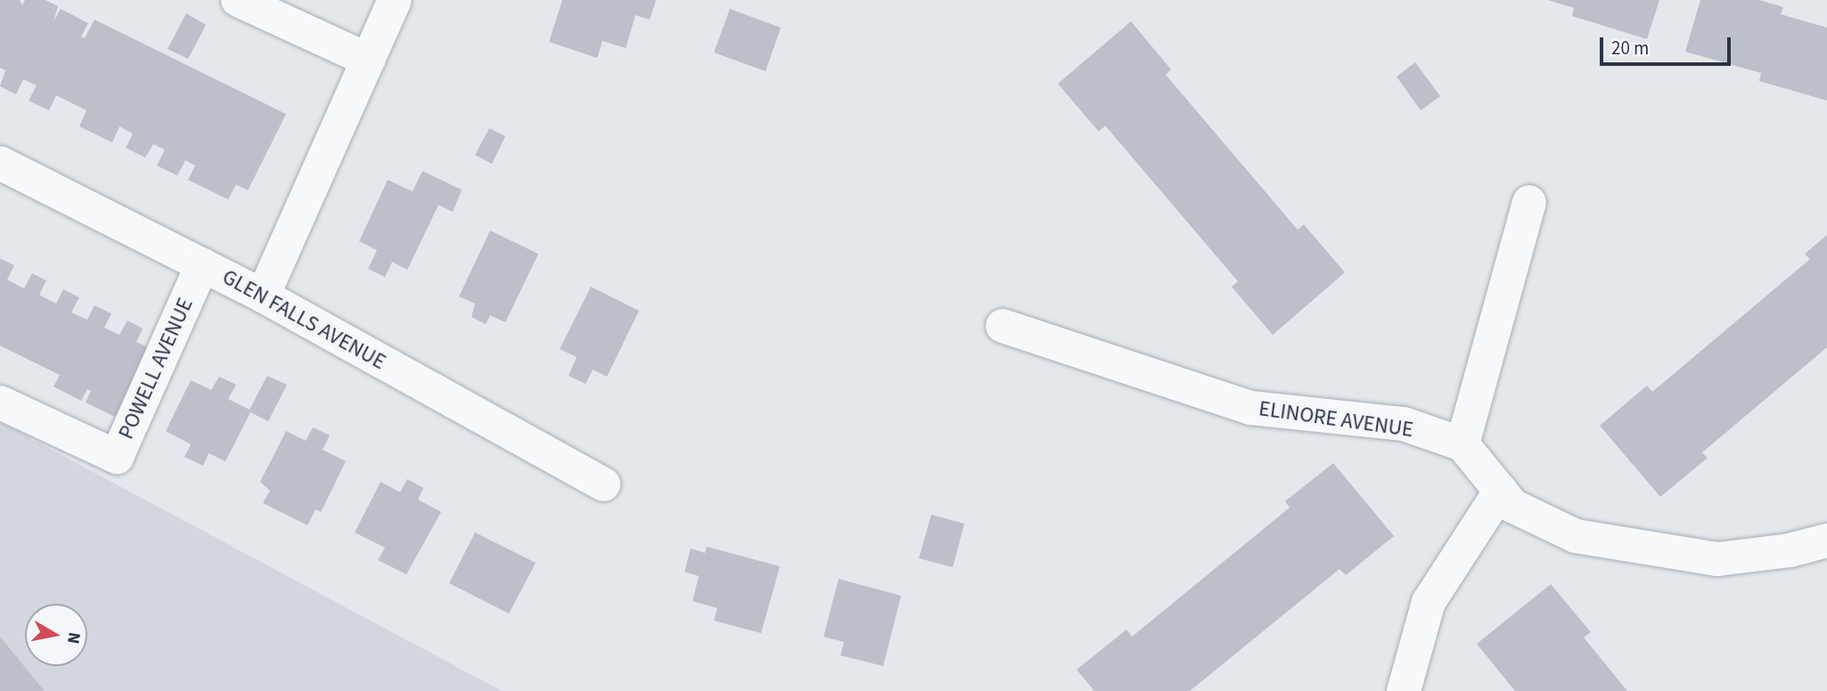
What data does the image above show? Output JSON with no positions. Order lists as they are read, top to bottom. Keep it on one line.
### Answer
{"streets":{"street":["GLEN FALLS AVENUE","POWELL AVENUE","ELINORE AVENUE"]},"crossings":[["GLEN FALLS AVENUE","POWELL AVENUE"]],"scale_bar":"20 m","north":"right"}
